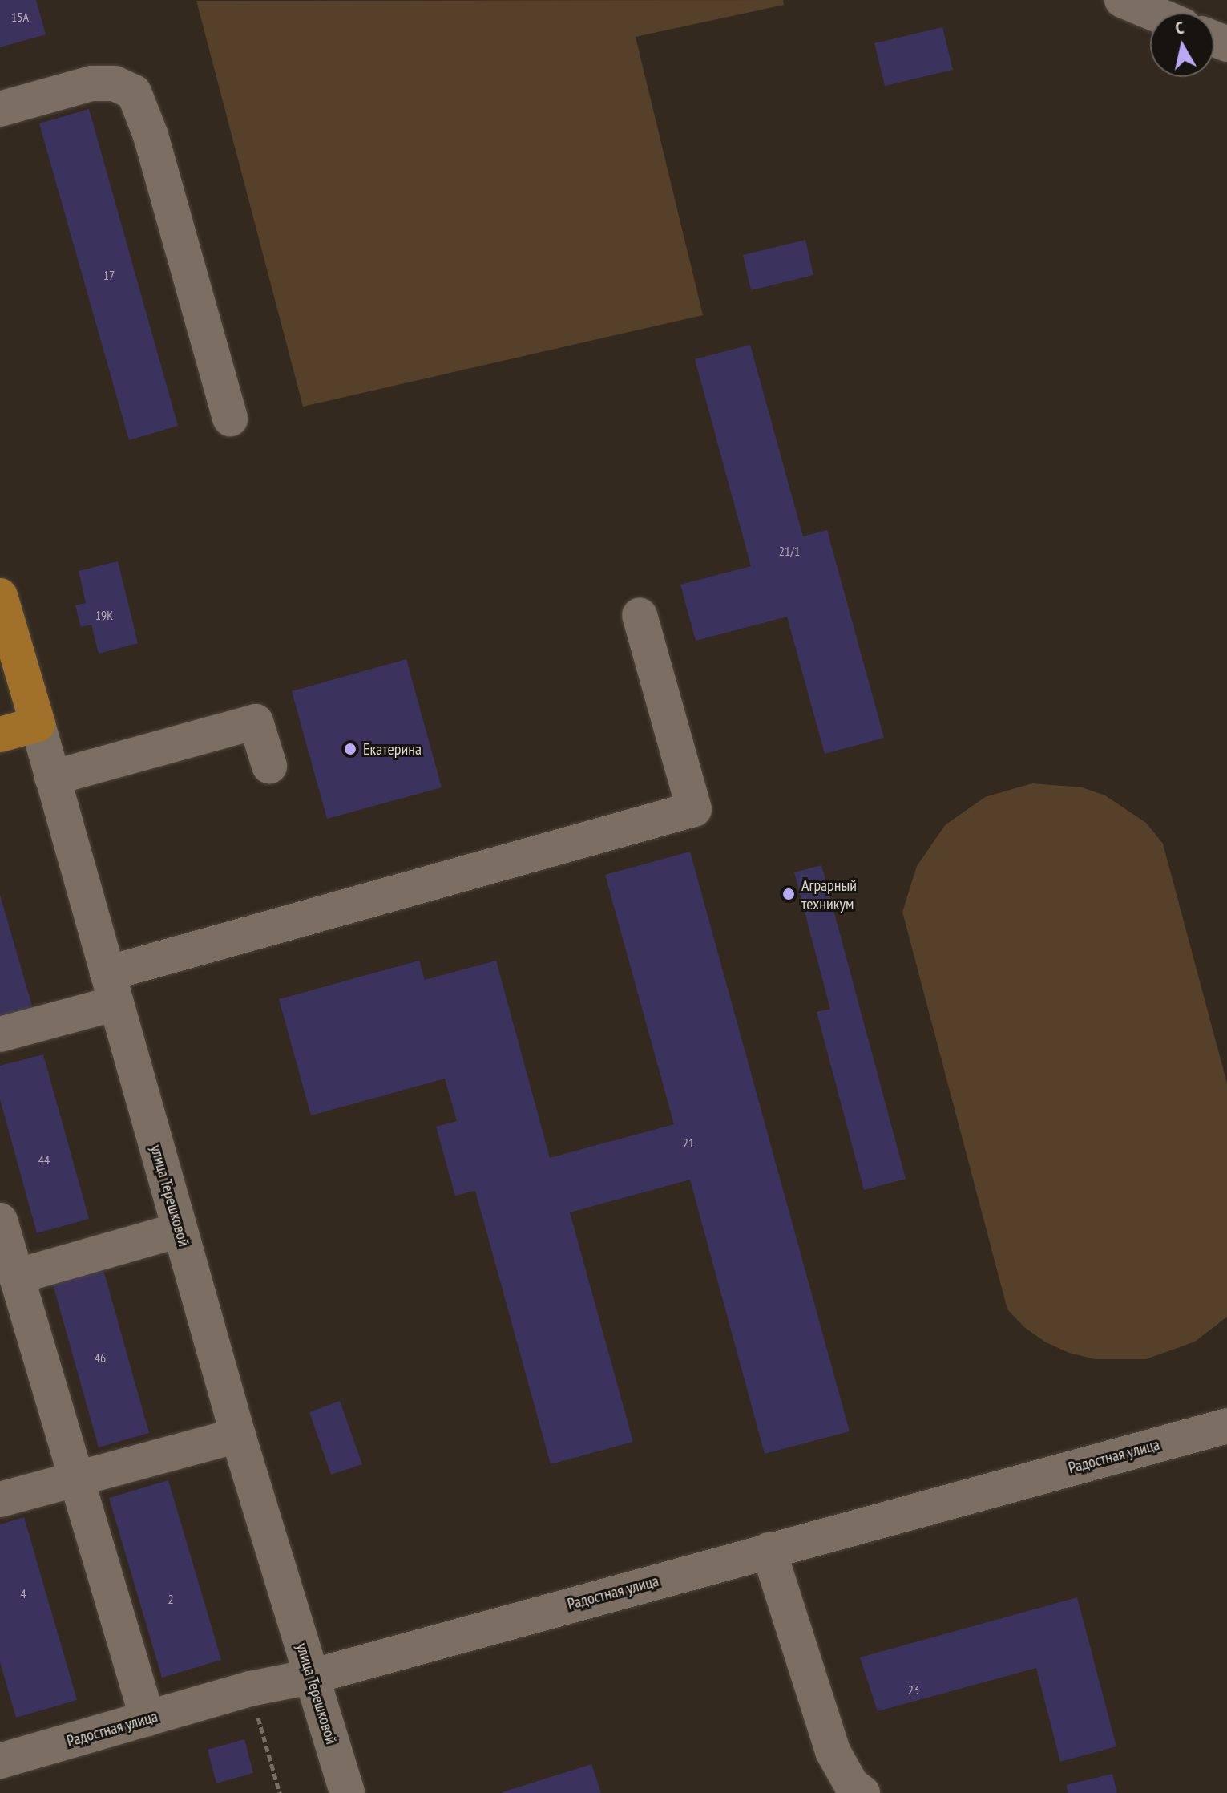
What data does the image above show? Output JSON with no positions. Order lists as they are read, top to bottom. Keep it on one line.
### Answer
{"streets":{"main road":["улица Терешковой"],"street":["Радостная улица"]},"crossings":[["улица Терешковой","Радостная улица"]],"places":["Екатерина","Аграрный техникум"],"house_numbers":["15А","17","21/1","19К","21","44","46","4","2","23"],"north":"top"}
